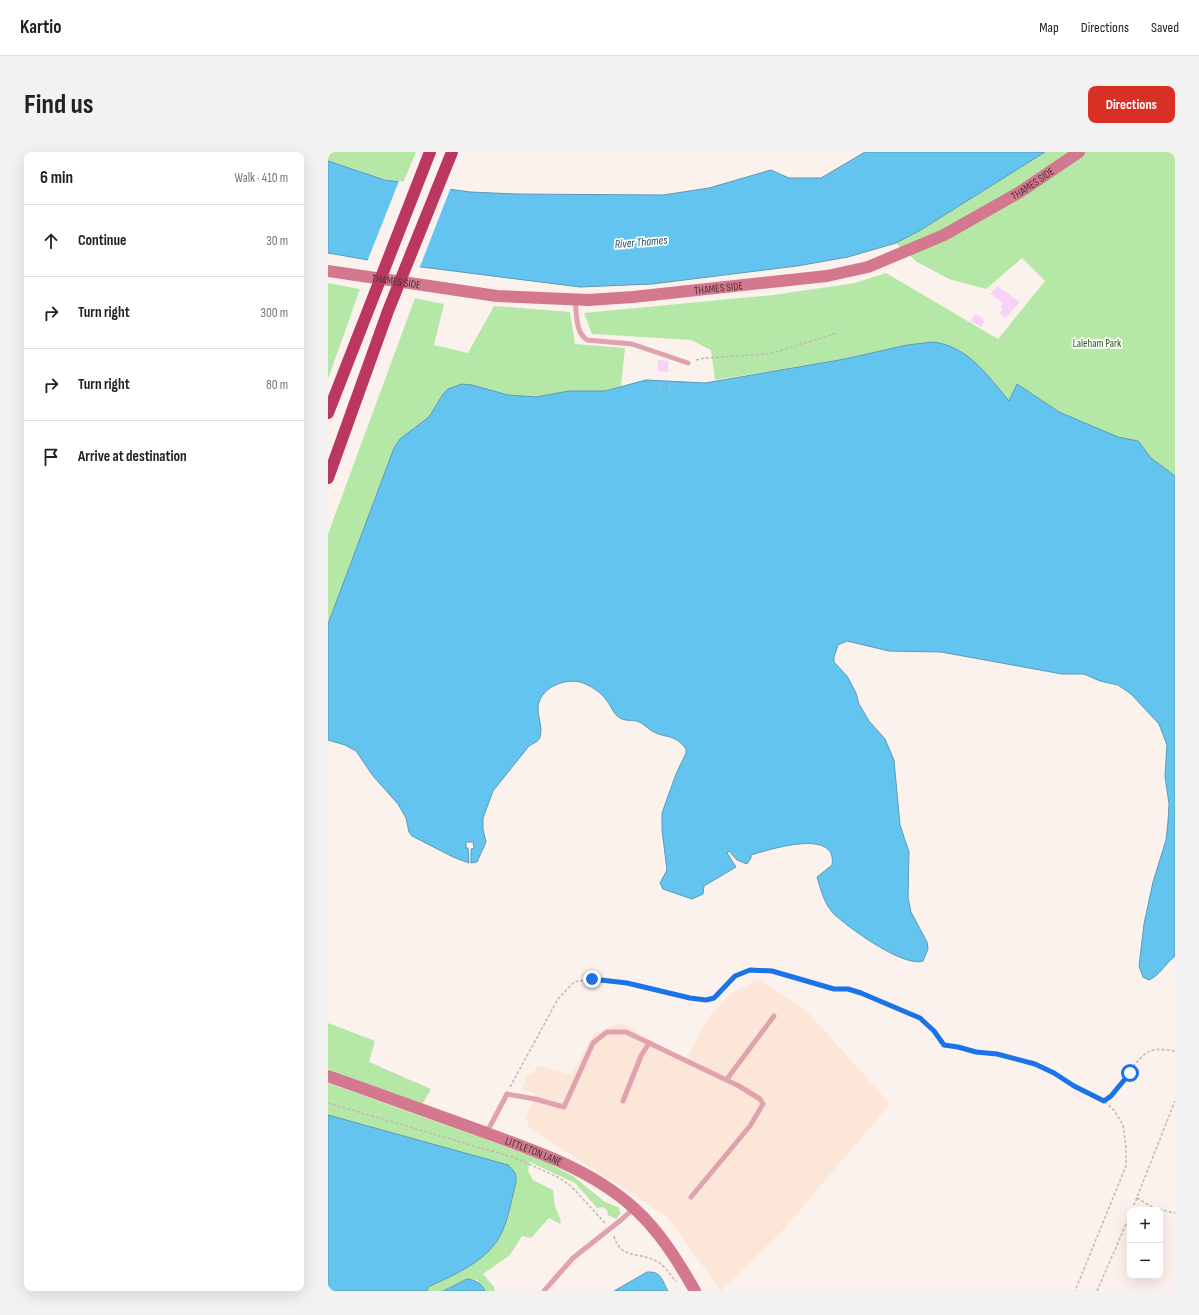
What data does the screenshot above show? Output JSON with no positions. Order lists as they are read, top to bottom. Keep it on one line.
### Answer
{"streets":{"street":["THAMES SIDE","LITTLETON LANE"]},"water":["River Thames"],"parks":["Laleham Park"],"page":{"header":"Kartio","nav":["Map","Directions","Saved"],"buttons":"Directions","title":"Find us","heading":["6 min","Walk · 410 m"],"list":[["Continue","30 m"],["Turn right","300 m"],["Turn right","80 m"],"Arrive at destination"],"map_buttons":["+","−"]}}
